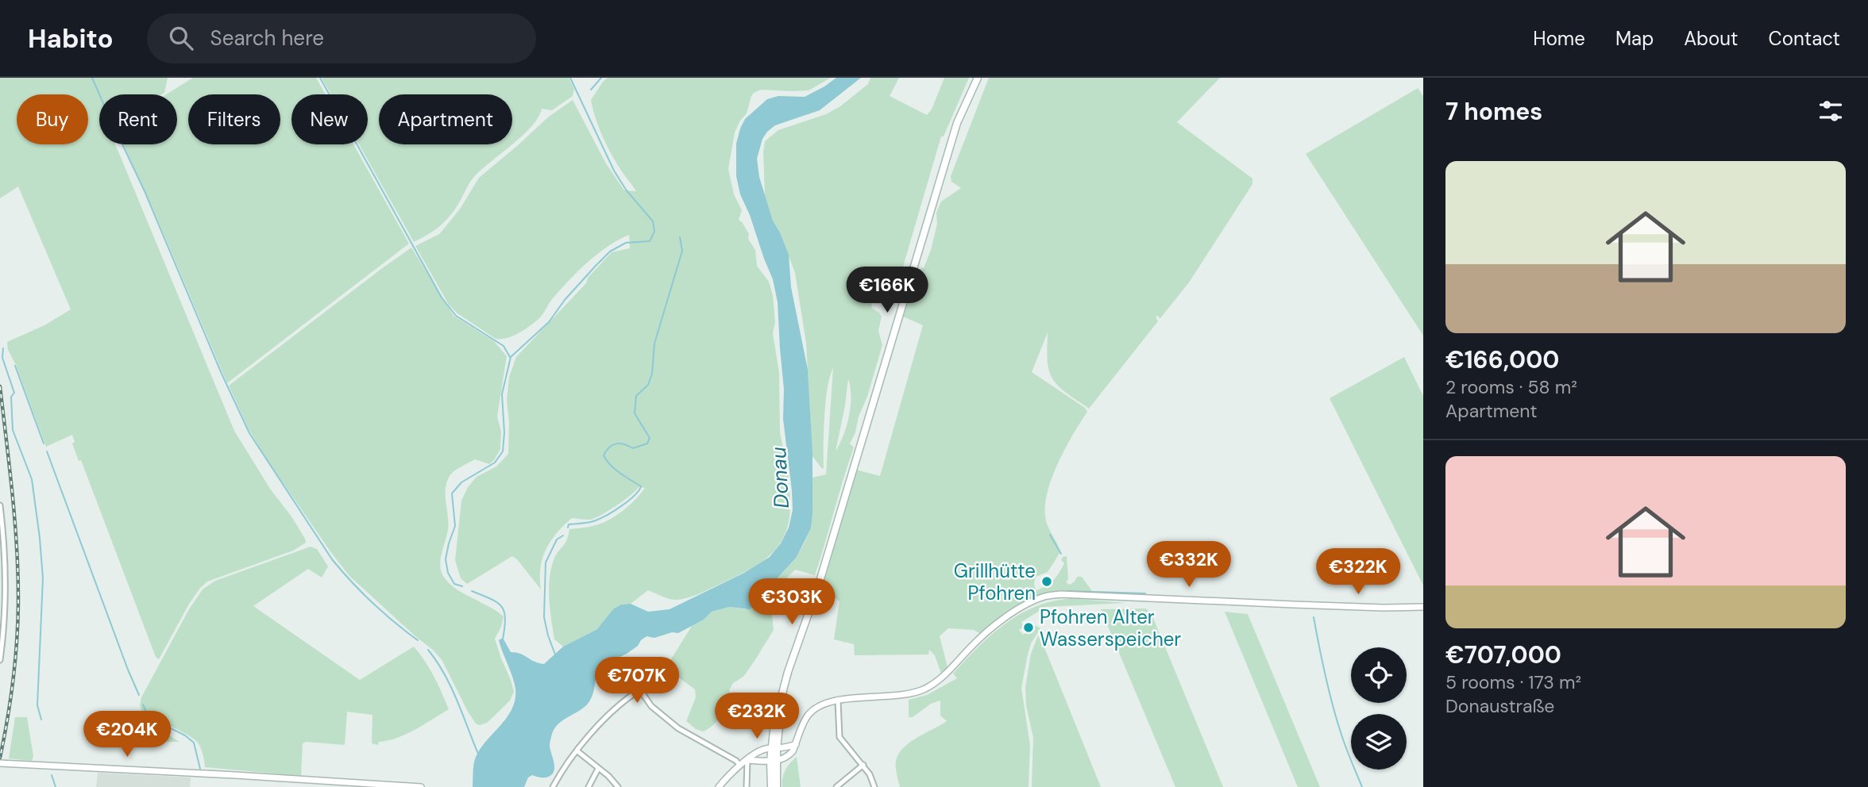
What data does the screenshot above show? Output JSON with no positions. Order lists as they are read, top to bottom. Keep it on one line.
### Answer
{"water":["Donau"],"places":["Grillhütte Pfohren","Pfohren Alter Wasserspeicher"],"page":{"header":"Habito","search":"Search here","nav":["Home","Map","About","Contact"],"heading":"7 homes","chip":["Buy","Rent","Filters","New","Apartment"],"list":[{"name":"€166,000","note":"2 rooms · 58 m² · Apartment"},{"name":"€707,000","note":"5 rooms · 173 m² · Donaustraße"}],"price":["€166K","€332K","€322K","€303K","€707K","€232K","€204K"]}}
